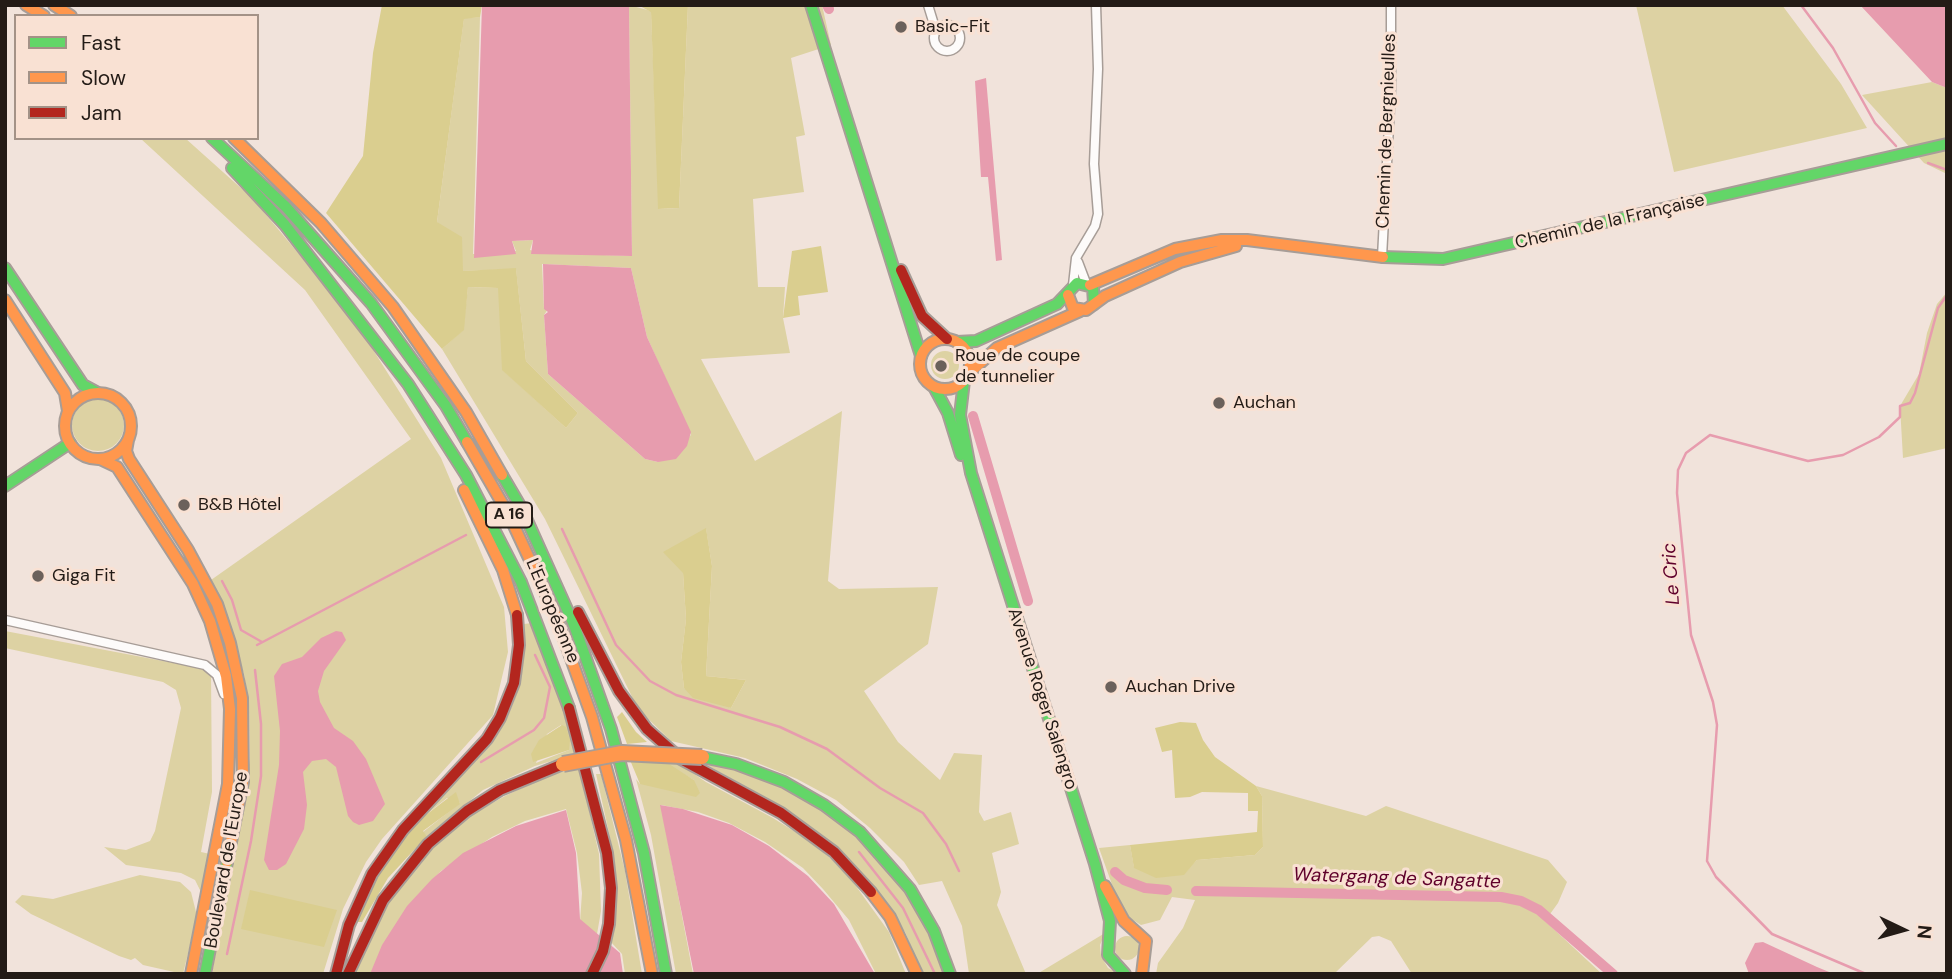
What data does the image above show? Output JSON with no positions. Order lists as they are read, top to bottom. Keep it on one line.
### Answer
{"streets":{"main road":["Chemin de la Française","A 16","L'Européenne","Avenue Roger Salengro","Boulevard de l'Europe"],"street":["Chemin de Bergnieulles"]},"crossings":[["Chemin de Bergnieulles","Chemin de la Française"],["Chemin de la Française","Avenue Roger Salengro"]],"water":["Le Cric","Watergang de Sangatte"],"places":["Basic-Fit","Roue de coupe de tunnelier","Auchan","B&B Hôtel","Giga Fit","Auchan Drive"],"legend":["Fast","Slow","Jam"],"north":"right"}
